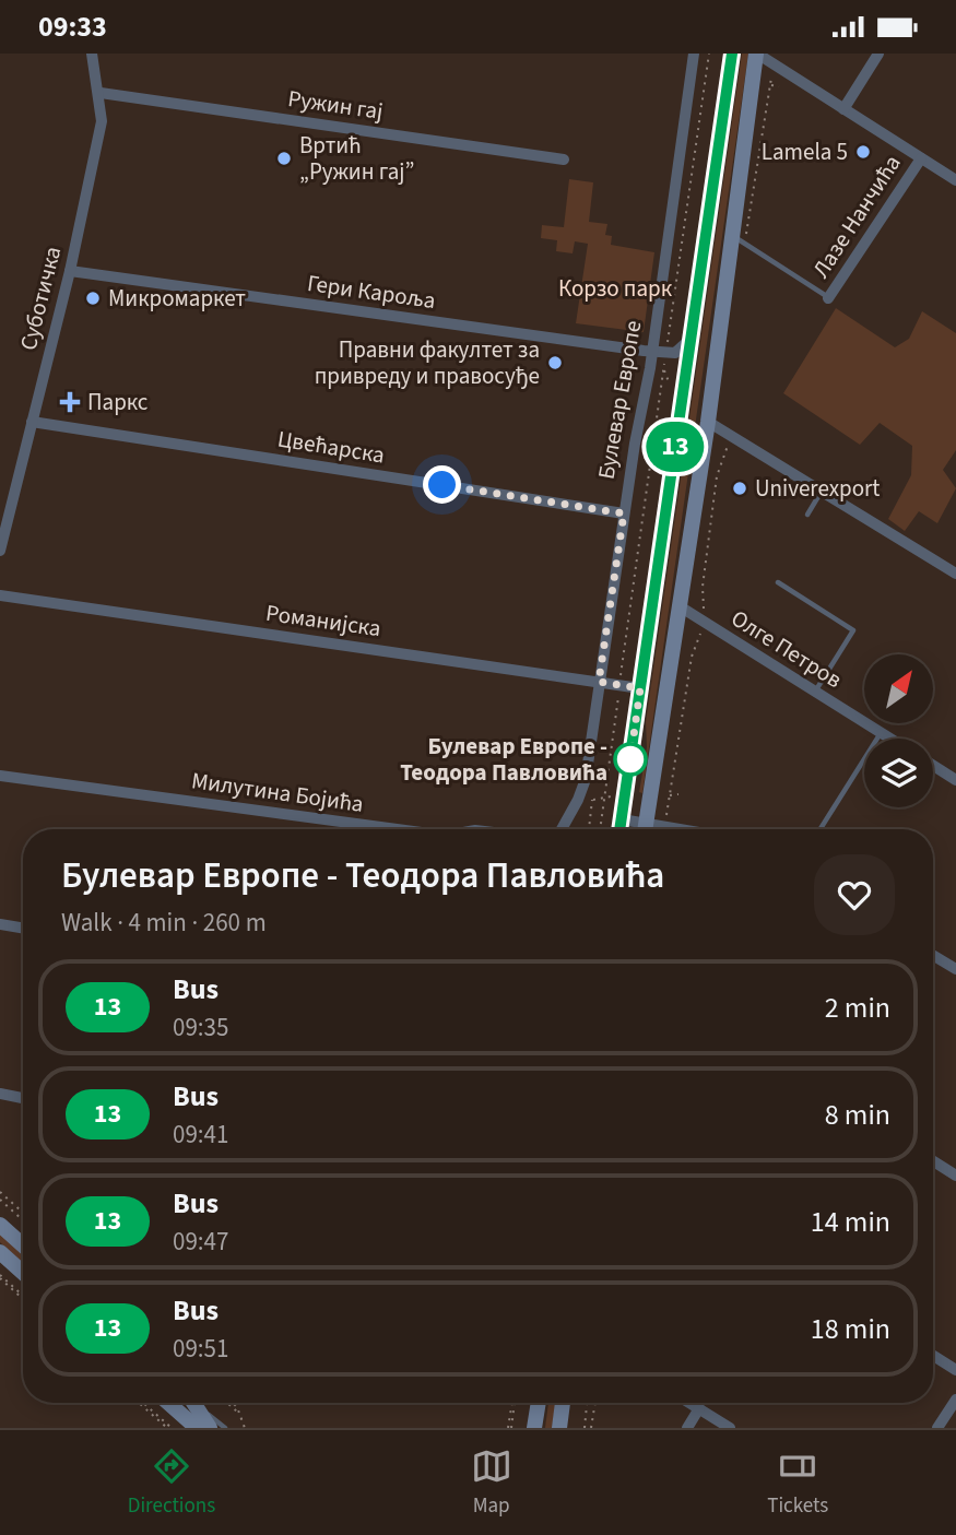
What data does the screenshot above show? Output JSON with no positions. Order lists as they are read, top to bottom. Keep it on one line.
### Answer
{"streets":{"street":["Ружин гај","Лазе Нанчића","Гери Кароља","Суботичка","Булевар Европе","Цвећарска","Романијска","Олге Петров","Милутина Бојића"]},"crossings":[["Ружин гај","Суботичка"],["Гери Кароља","Суботичка"],["Гери Кароља","Булевар Европе"],["Суботичка","Цвећарска"],["Булевар Европе","Цвећарска"],["Булевар Европе","Романијска"]],"parks":["Корзо парк"],"places":{"other":["Lamela 5","Вртић „Ружин гај”","Микромаркет","Правни факултет за привреду и правосуђе","Univerexport","Булевар Европе - Теодора Павловића"],"health":["Паркс"]},"lines":["bus line 13"],"north":"top right","page":{"status":"09:33","on_map":"13","heading":["Булевар Европе - Теодора Павловића","Walk · 4 min · 260 m"],"list":[{"mark":"13","name":"Bus","note":"09:35","value":"2 min"},{"mark":"13","name":"Bus","note":"09:41","value":"8 min"},{"mark":"13","name":"Bus","note":"09:47","value":"14 min"},{"mark":"13","name":"Bus","note":"09:51","value":"18 min"}],"tabs":["Directions","Map","Tickets"]}}
